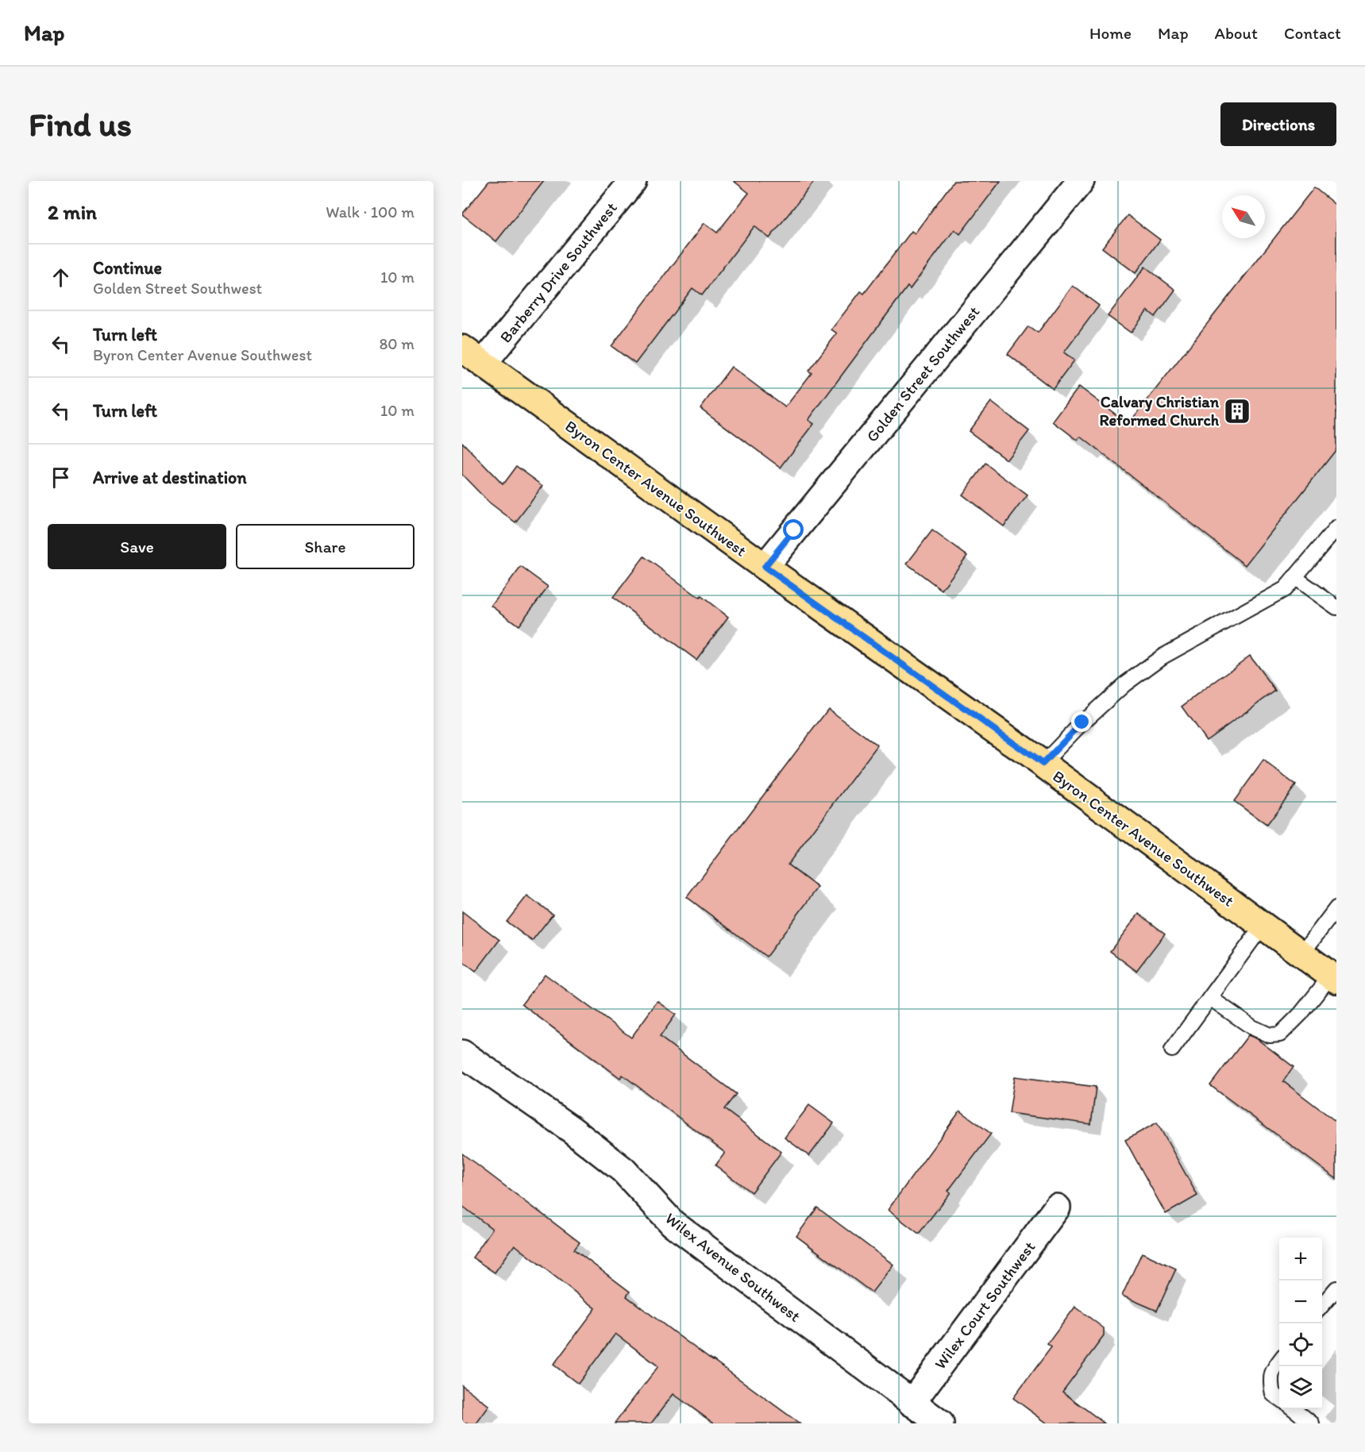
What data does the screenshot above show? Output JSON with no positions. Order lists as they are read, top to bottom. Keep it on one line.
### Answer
{"streets":{"main road":["Byron Center Avenue Southwest"],"street":["Barberry Drive Southwest","Golden Street Southwest","Wilex Avenue Southwest","Wilex Court Southwest"]},"crossings":[["Barberry Drive Southwest","Byron Center Avenue Southwest"],["Golden Street Southwest","Byron Center Avenue Southwest"],["Wilex Avenue Southwest","Wilex Court Southwest"]],"places":{"building":["Calvary Christian Reformed Church"]},"north":"top left","page":{"header":"Map","nav":["Home","Map","About","Contact"],"buttons":["Directions",["Save","Share"]],"title":"Find us","heading":["2 min","Walk · 100 m"],"list":[["Continue","Golden Street Southwest","10 m"],["Turn left","Byron Center Avenue Southwest","80 m"],["Turn left","10 m"],"Arrive at destination"],"map_buttons":["+","−"]}}
